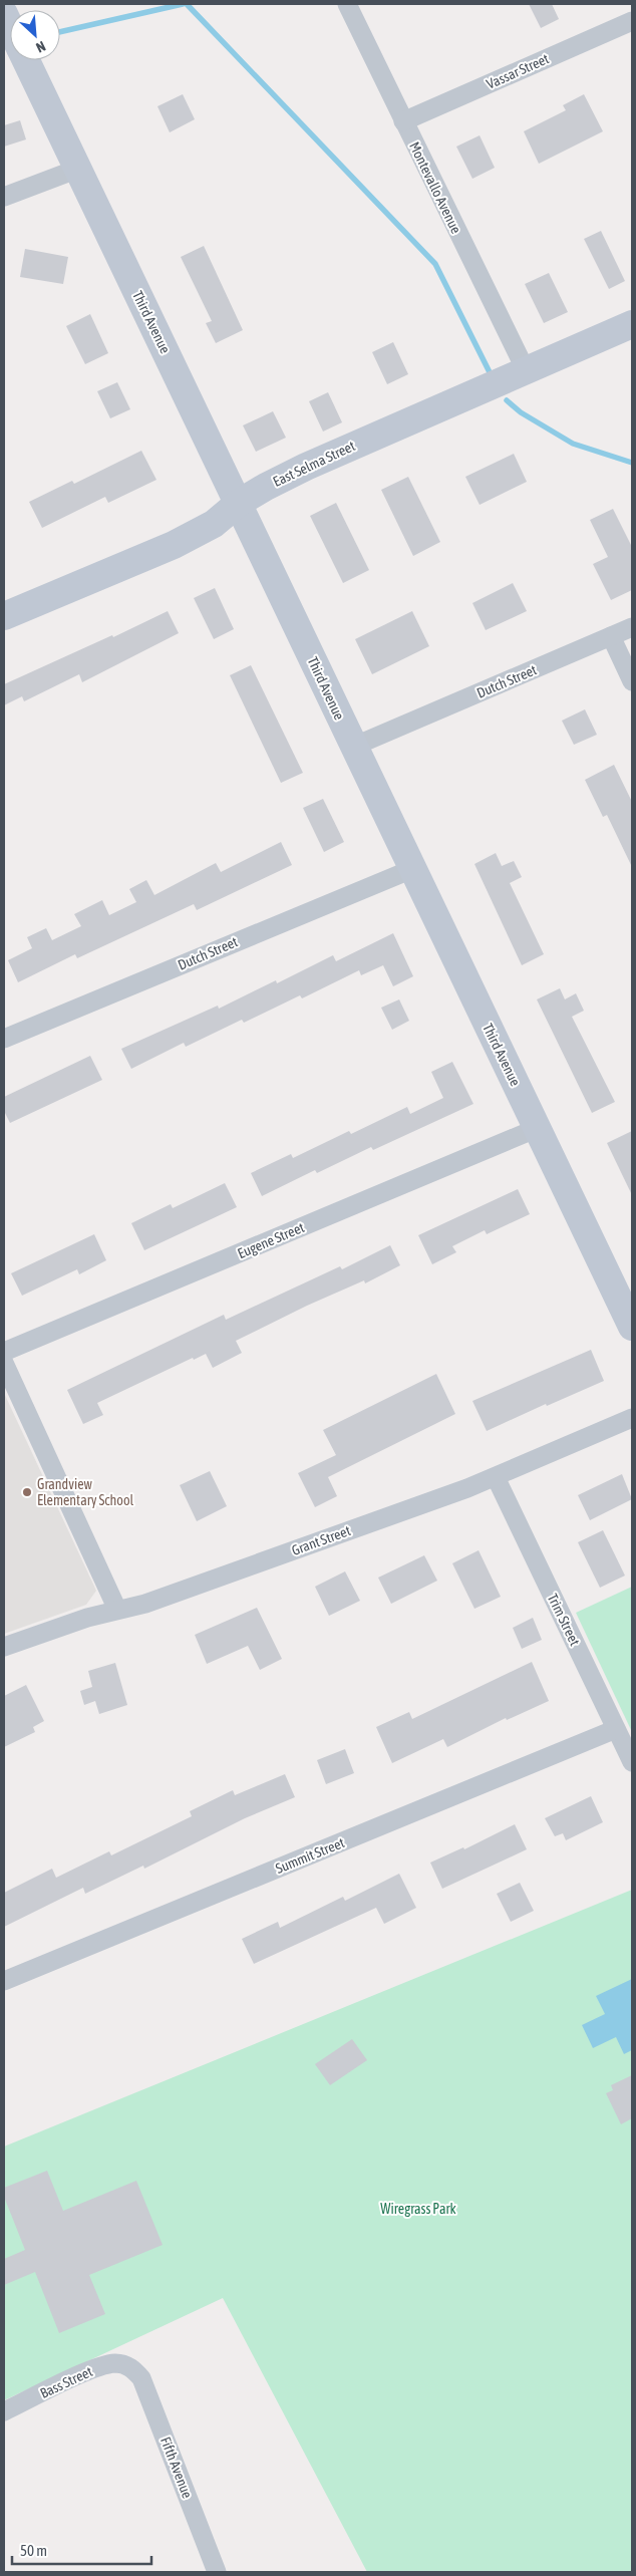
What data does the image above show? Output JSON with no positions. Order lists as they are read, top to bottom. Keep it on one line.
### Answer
{"streets":{"street":["Vassar Street","Montevallo Avenue","Third Avenue","East Selma Street","Dutch Street","Eugene Street","Grant Street","Trim Street","Summit Street","Bass Street","Fifth Avenue"]},"crossings":[["Vassar Street","Montevallo Avenue"],["Montevallo Avenue","East Selma Street"],["Third Avenue","East Selma Street"],["Third Avenue","Dutch Street"],["Third Avenue","Eugene Street"],["Grant Street","Trim Street"],["Trim Street","Summit Street"],["Bass Street","Fifth Avenue"]],"parks":["Wiregrass Park"],"places":["Grandview Elementary School"],"scale_bar":"50 m","north":"bottom right"}
